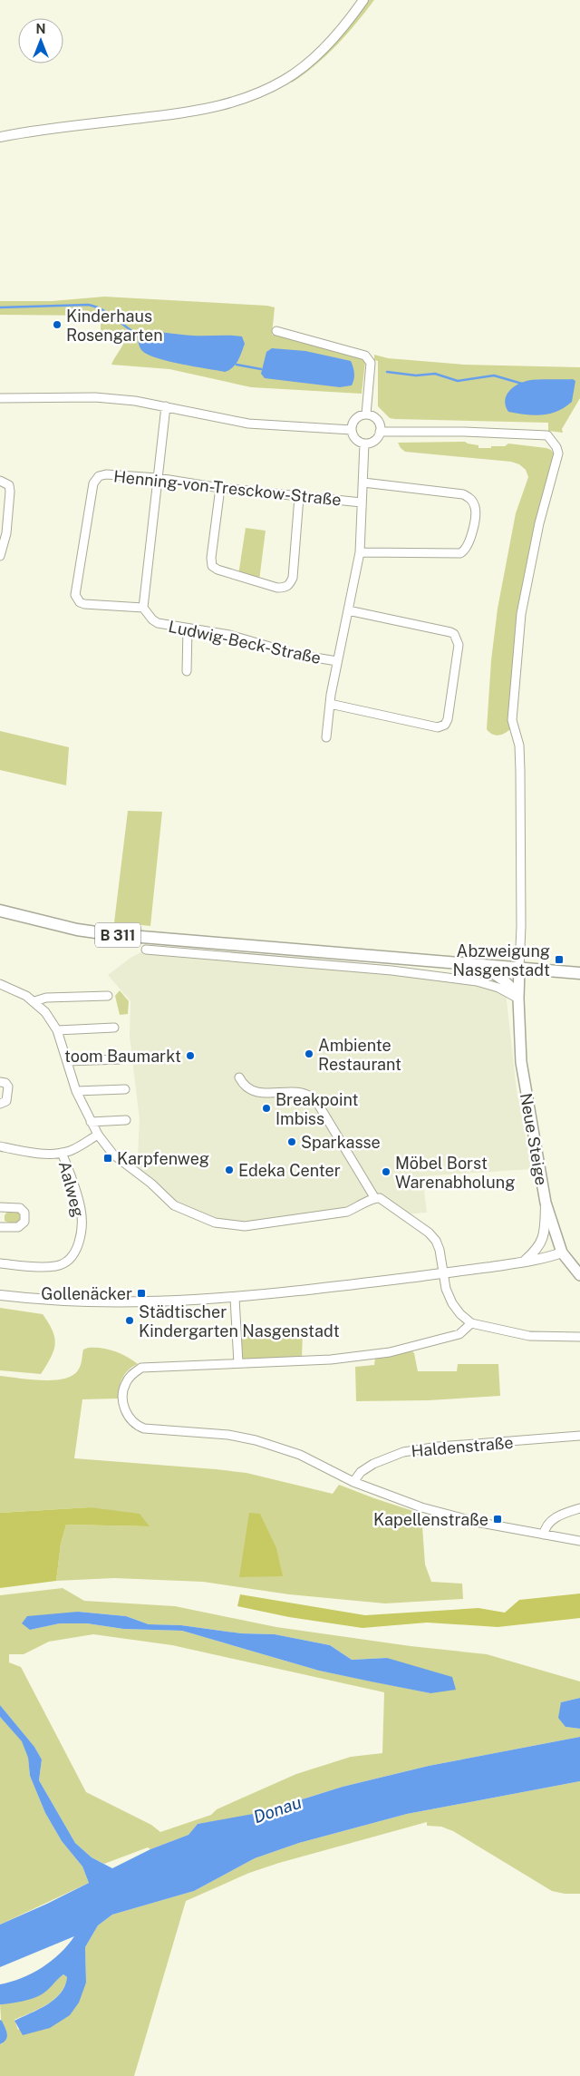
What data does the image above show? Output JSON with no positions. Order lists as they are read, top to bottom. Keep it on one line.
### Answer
{"streets":{"main road":["B 311","Neue Steige"],"street":["Henning-von-Tresckow-Straße","Ludwig-Beck-Straße","Aalweg","Haldenstraße"]},"crossings":[["Henning-von-Tresckow-Straße","Ludwig-Beck-Straße"],["B 311","Neue Steige"]],"water":["Donau"],"places":{"other":["Kinderhaus Rosengarten","Ambiente Restaurant","toom Baumarkt","Breakpoint Imbiss","Sparkasse","Edeka Center","Möbel Borst Warenabholung","Städtischer Kindergarten Nasgenstadt"],"transit":["Abzweigung Nasgenstadt","Karpfenweg","Gollenäcker","Kapellenstraße"]},"north":"top"}
